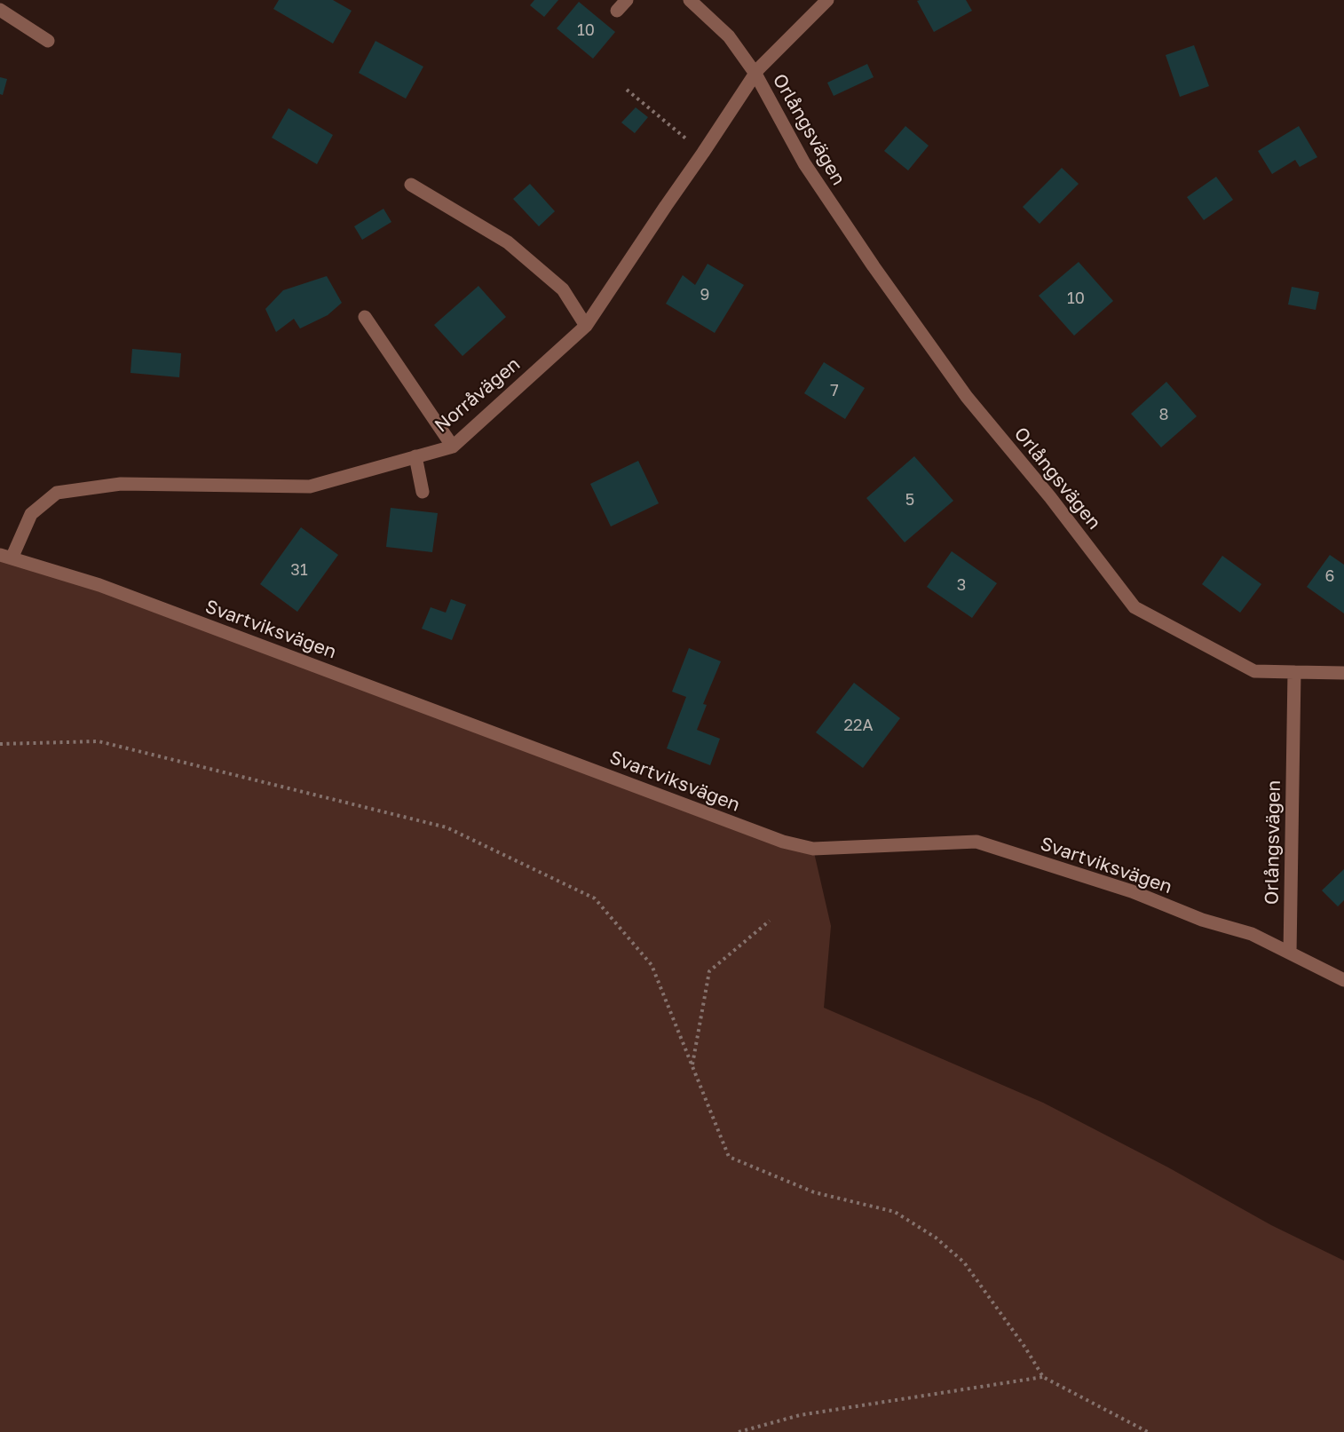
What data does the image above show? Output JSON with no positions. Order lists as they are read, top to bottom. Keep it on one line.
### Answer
{"streets":{"street":["Orlångsvägen","Norråvägen","Svartviksvägen"]},"crossings":[["Orlångsvägen","Norråvägen"],["Orlångsvägen","Svartviksvägen"],["Norråvägen","Svartviksvägen"]],"house_numbers":["10","9","10","7","8","5","31","6","3","22A"]}
